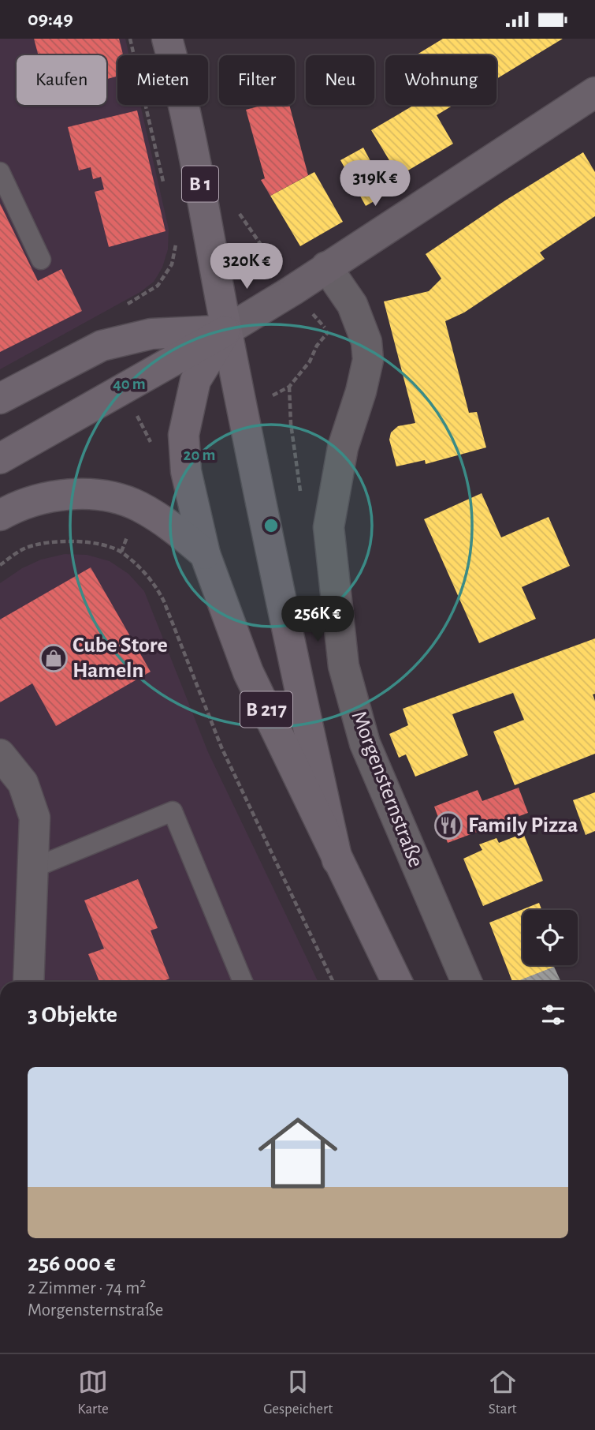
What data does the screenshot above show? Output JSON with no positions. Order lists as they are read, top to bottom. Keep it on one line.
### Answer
{"streets":{"main road":["B 1","B 217"],"street":["Morgensternstraße"]},"crossings":[["B 1","B 217"]],"places":{"shop":["Cube Store Hameln"],"restaurant":["Family Pizza"]},"page":{"status":"09:49","chip":["Kaufen","Mieten","Filter","Neu","Wohnung"],"price":["319K €","320K €","256K €"],"heading":"3 Objekte","list":[{"name":"256 000 €","note":"2 Zimmer · 74 m² · Morgensternstraße"}],"tabs":["Karte","Gespeichert","Start"]},"rings":["40 m","20 m"]}
